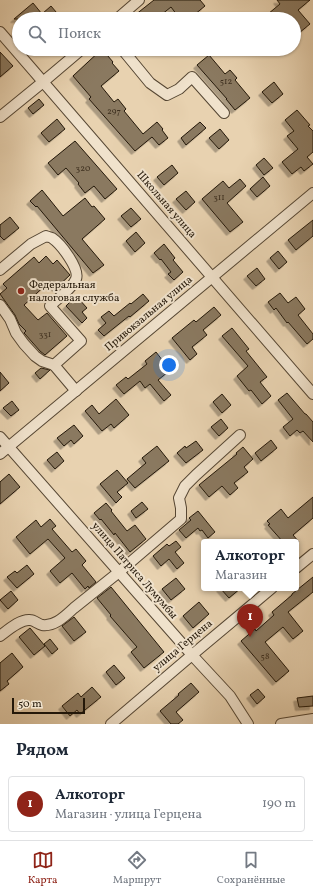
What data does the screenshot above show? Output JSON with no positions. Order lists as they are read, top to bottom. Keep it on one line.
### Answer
{"streets":{"street":["Школьная улица","Привокзальная улица","улица Патриса Лумумбы","улица Герцена"]},"crossings":[["Школьная улица","Привокзальная улица"],["Привокзальная улица","улица Патриса Лумумбы"],["улица Патриса Лумумбы","улица Герцена"]],"places":["Федеральная налоговая служба"],"house_numbers":["512","297","320","311","331","58"],"scale_bar":"50 m","page":{"search":"Поиск","popup":["Алкоторг","Магазин"],"pins":"1","scale":"50 m","heading":"Рядом","list":[{"mark":"1","name":"Алкоторг","note":"Магазин · улица Герцена","value":"190 m"}],"nav":["Карта","Маршрут","Сохранённые"]}}
